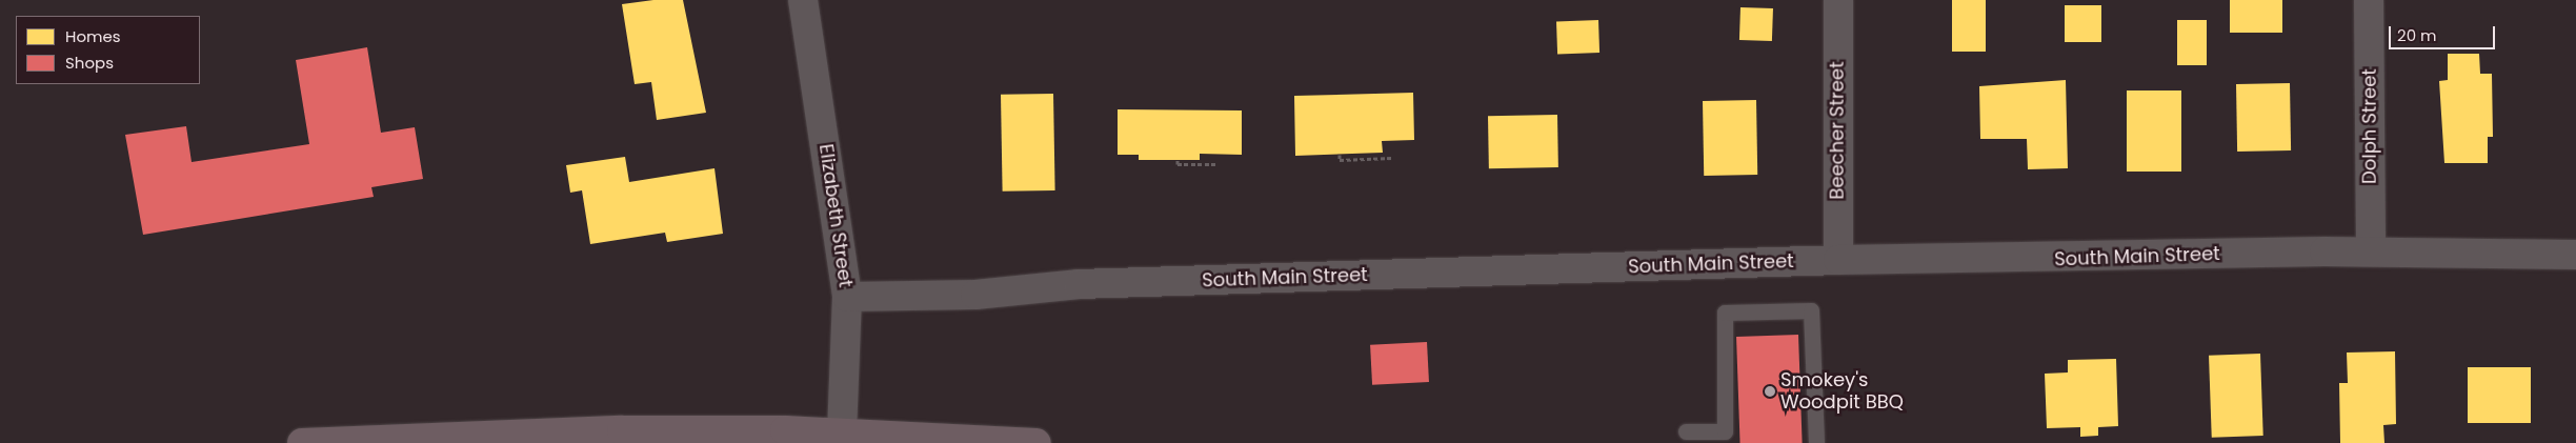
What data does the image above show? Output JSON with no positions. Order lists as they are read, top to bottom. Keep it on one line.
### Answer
{"streets":{"street":["Dolph Street","Beecher Street","Elizabeth Street","South Main Street"]},"crossings":[["Dolph Street","South Main Street"],["Beecher Street","South Main Street"],["Elizabeth Street","South Main Street"]],"places":["Smokey's Woodpit BBQ"],"legend":["Homes","Shops"],"scale_bar":"20 m"}
